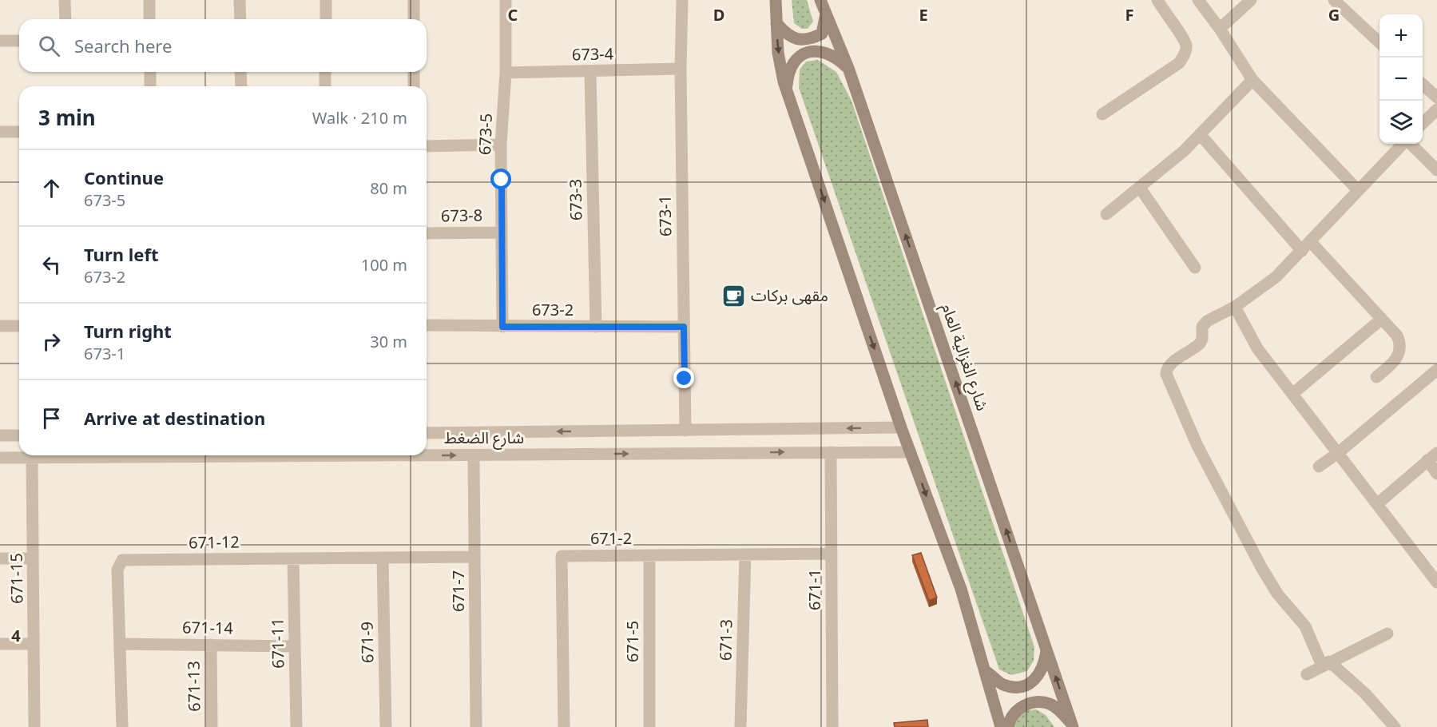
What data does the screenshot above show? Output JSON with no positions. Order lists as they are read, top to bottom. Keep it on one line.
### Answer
{"streets":{"main road":["شارع الغزالية العام"],"street":["673-4","673-5","673-3","673-8","673-1","673-2","شارع الضغط","671-2","671-12","671-15","671-1","671-7","671-14","671-3","671-5","671-9","671-11","671-13"]},"crossings":[["673-4","673-5"],["673-4","673-3"],["673-4","673-1"],["673-5","673-8"],["673-5","673-2"],["673-3","673-2"],["673-1","673-2"],["673-1","شارع الضغط"],["شارع الضغط","671-15"],["شارع الضغط","671-1"],["شارع الضغط","671-7"],["671-2","671-1"],["671-2","671-3"],["671-2","671-5"],["671-12","671-7"],["671-12","671-14"],["671-12","671-9"],["671-12","671-11"],["671-14","671-11"],["671-14","671-13"]],"places":{"cafe":["مقهى بركات"]},"page":{"map_buttons":["+","−"],"search":"Search here","heading":["3 min","Walk · 210 m"],"list":[["Continue","673-5","80 m"],["Turn left","673-2","100 m"],["Turn right","673-1","30 m"],"Arrive at destination"]},"grid":{"columns":["C","D","E","F","G"],"rows":["4"]}}
